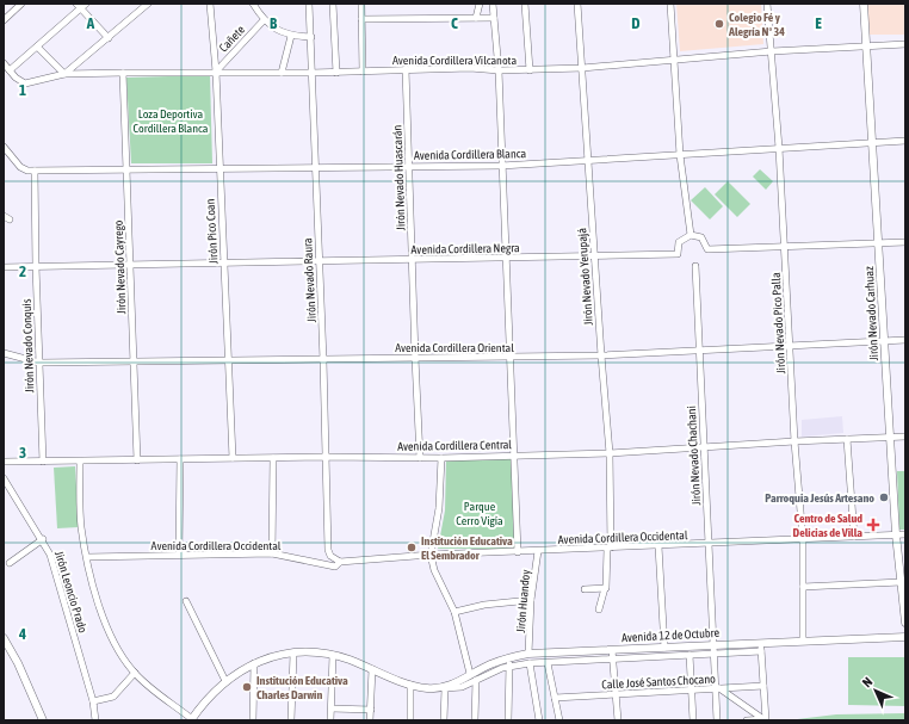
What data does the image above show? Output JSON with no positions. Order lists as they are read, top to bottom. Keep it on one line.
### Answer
{"streets":{"street":["Cañete","Avenida Cordillera Vilcanota","Avenida Cordillera Blanca","Jirón Nevado Huascarán","Jirón Pico Coan","Avenida Cordillera Negra","Jirón Nevado Cayrego","Jirón Nevado Yerupajá","Jirón Nevado Raura","Jirón Nevado Carhuaz","Jirón Nevado Pico Palla","Jirón Nevado Conquis","Avenida Cordillera Oriental","Avenida Cordillera Central","Jirón Nevado Chachani","Avenida Cordillera Occidental","Jirón Leoncio Prado","Jirón Huandoy","Avenida 12 de Octubre","Calle José Santos Chocano"]},"crossings":[["Cañete","Avenida Cordillera Vilcanota"],["Cañete","Jirón Pico Coan"],["Avenida Cordillera Vilcanota","Jirón Nevado Huascarán"],["Avenida Cordillera Vilcanota","Jirón Pico Coan"],["Avenida Cordillera Vilcanota","Jirón Nevado Cayrego"],["Avenida Cordillera Vilcanota","Jirón Nevado Yerupajá"],["Avenida Cordillera Vilcanota","Jirón Nevado Raura"],["Avenida Cordillera Vilcanota","Jirón Nevado Carhuaz"],["Avenida Cordillera Vilcanota","Jirón Nevado Pico Palla"],["Avenida Cordillera Blanca","Jirón Nevado Huascarán"],["Avenida Cordillera Blanca","Jirón Pico Coan"],["Avenida Cordillera Blanca","Jirón Nevado Cayrego"],["Avenida Cordillera Blanca","Jirón Nevado Yerupajá"],["Avenida Cordillera Blanca","Jirón Nevado Raura"],["Avenida Cordillera Blanca","Jirón Nevado Carhuaz"],["Avenida Cordillera Blanca","Jirón Nevado Pico Palla"],["Avenida Cordillera Blanca","Jirón Nevado Conquis"],["Jirón Nevado Huascarán","Avenida Cordillera Negra"],["Jirón Nevado Huascarán","Avenida Cordillera Oriental"],["Jirón Nevado Huascarán","Avenida Cordillera Central"],["Jirón Pico Coan","Avenida Cordillera Negra"],["Jirón Pico Coan","Avenida Cordillera Oriental"],["Jirón Pico Coan","Avenida Cordillera Central"],["Avenida Cordillera Negra","Jirón Nevado Cayrego"],["Avenida Cordillera Negra","Jirón Nevado Yerupajá"],["Avenida Cordillera Negra","Jirón Nevado Raura"],["Avenida Cordillera Negra","Jirón Nevado Conquis"],["Jirón Nevado Cayrego","Avenida Cordillera Oriental"],["Jirón Nevado Cayrego","Avenida Cordillera Central"],["Jirón Nevado Yerupajá","Avenida Cordillera Oriental"],["Jirón Nevado Yerupajá","Avenida Cordillera Central"],["Jirón Nevado Yerupajá","Avenida Cordillera Occidental"],["Jirón Nevado Raura","Avenida Cordillera Oriental"],["Jirón Nevado Raura","Avenida Cordillera Central"],["Jirón Nevado Raura","Avenida Cordillera Occidental"],["Jirón Nevado Carhuaz","Avenida Cordillera Oriental"],["Jirón Nevado Carhuaz","Avenida Cordillera Central"],["Jirón Nevado Carhuaz","Avenida Cordillera Occidental"],["Jirón Nevado Pico Palla","Avenida Cordillera Oriental"],["Jirón Nevado Pico Palla","Avenida Cordillera Central"],["Jirón Nevado Pico Palla","Avenida Cordillera Occidental"],["Jirón Nevado Pico Palla","Avenida 12 de Octubre"],["Jirón Nevado Conquis","Avenida Cordillera Oriental"],["Jirón Nevado Conquis","Avenida Cordillera Central"],["Avenida Cordillera Oriental","Jirón Nevado Chachani"],["Avenida Cordillera Central","Jirón Nevado Chachani"],["Jirón Nevado Chachani","Avenida Cordillera Occidental"],["Jirón Nevado Chachani","Avenida 12 de Octubre"],["Jirón Nevado Chachani","Calle José Santos Chocano"],["Avenida Cordillera Occidental","Jirón Huandoy"],["Jirón Huandoy","Avenida 12 de Octubre"]],"parks":["Loza Deportiva Cordillera Blanca","Parque Cerro Vigía"],"places":{"other":["Colegio Fé y Alegría N° 34","Parroquia Jesús Artesano","Institución Educativa El Sembrador","Institución Educativa Charles Darwin"],"health":["Centro de Salud Delicias de Villa"]},"north":"top left","grid":{"columns":["A","B","C","D","E"],"rows":["1","2","3","4"]}}
